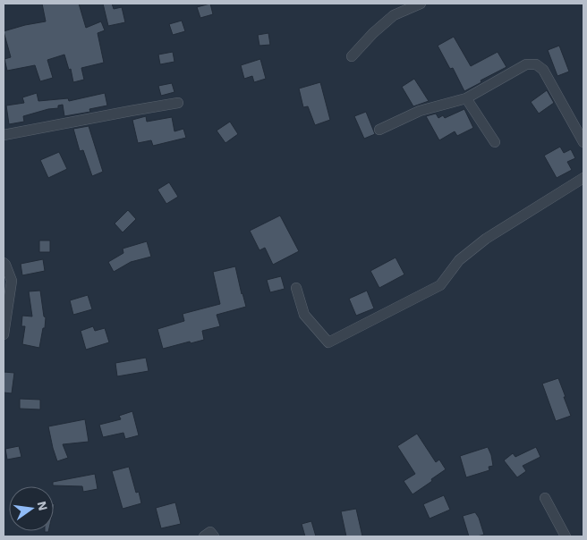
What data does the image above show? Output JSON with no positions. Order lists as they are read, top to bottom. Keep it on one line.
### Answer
{"north":"right"}
